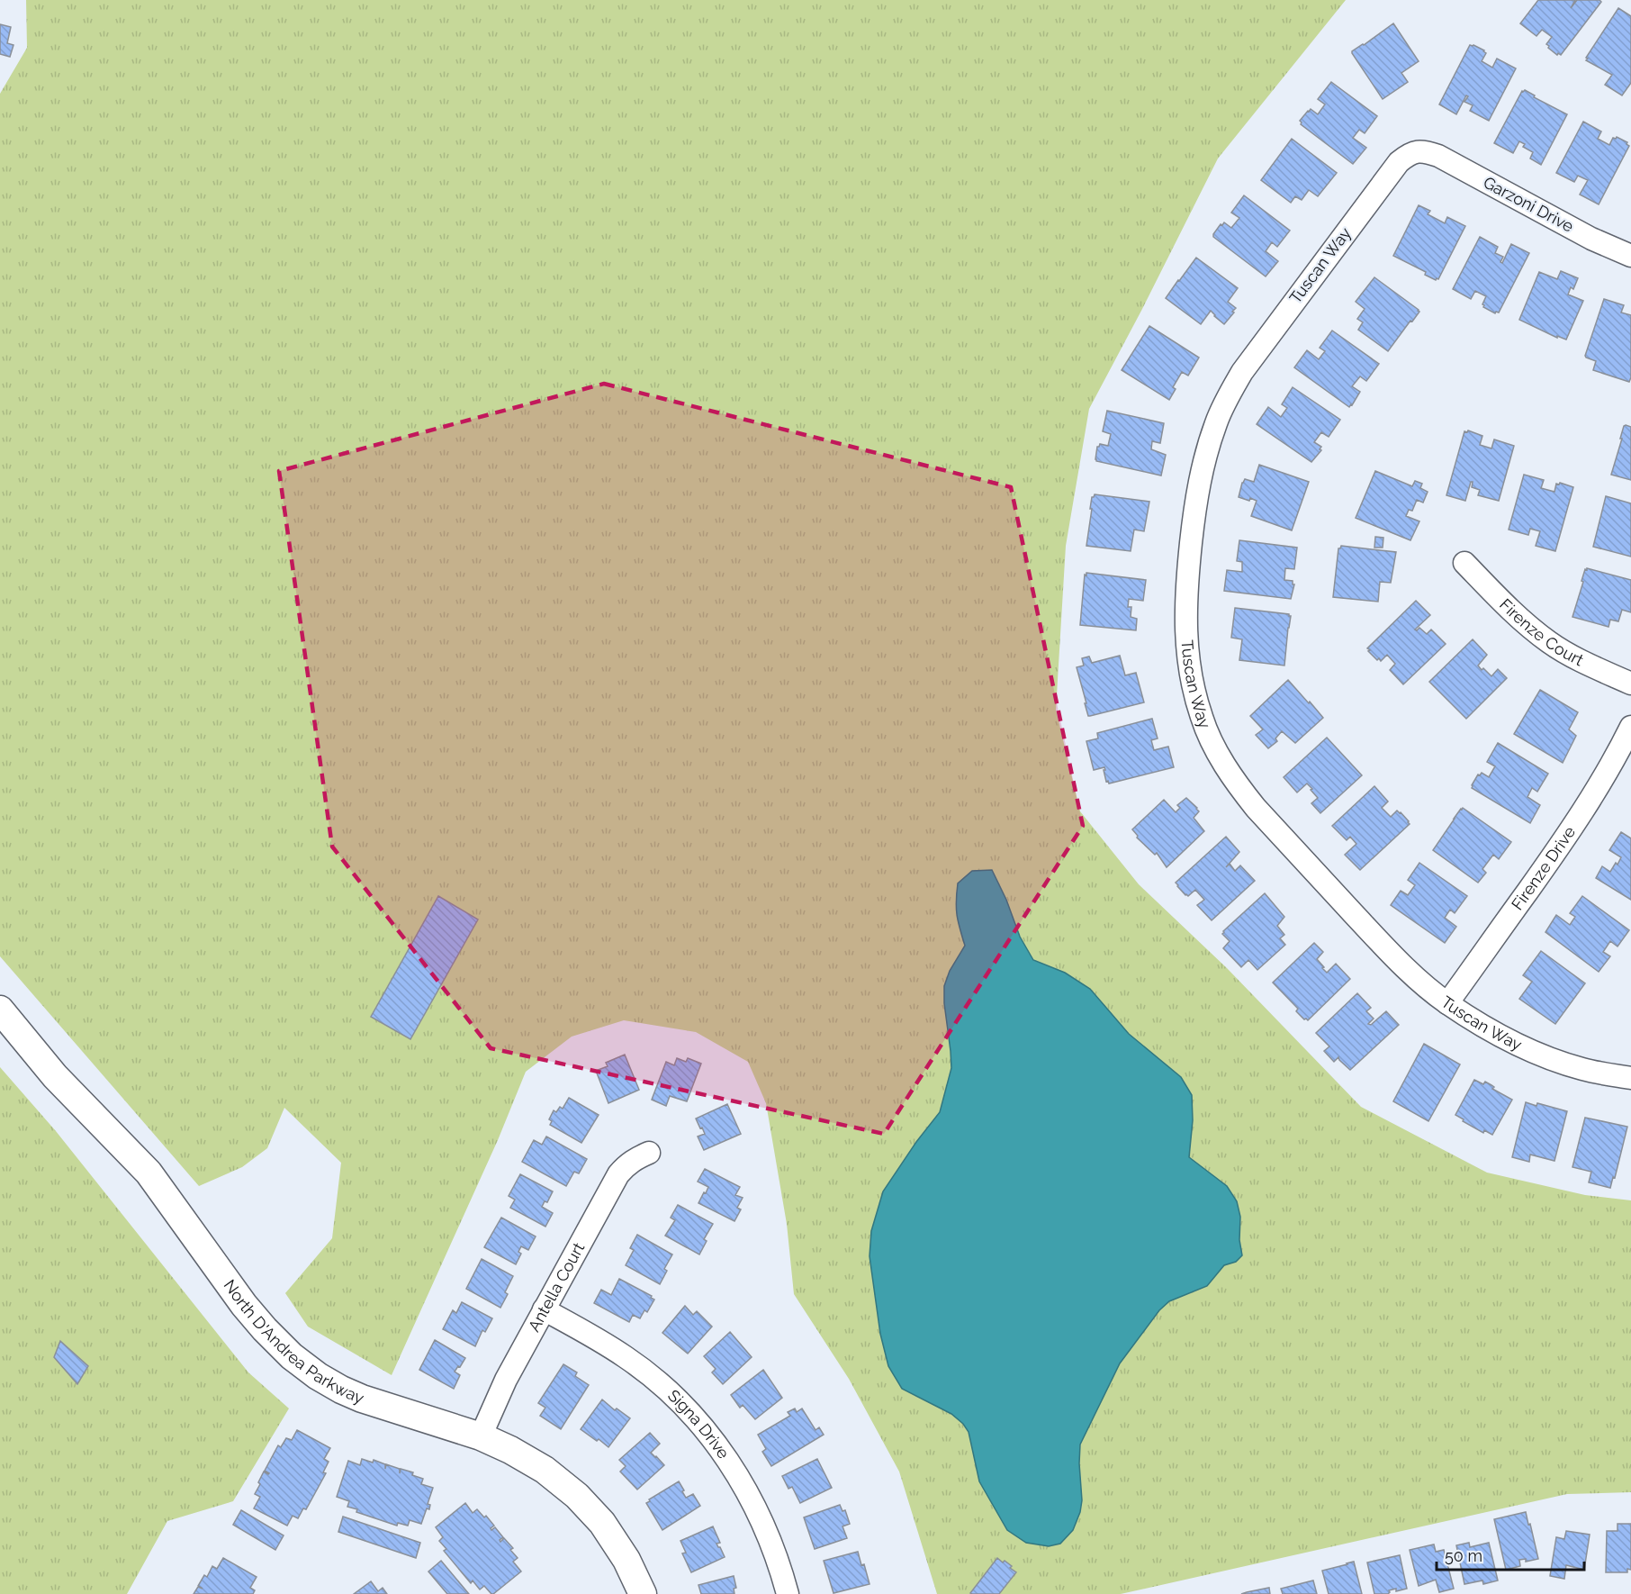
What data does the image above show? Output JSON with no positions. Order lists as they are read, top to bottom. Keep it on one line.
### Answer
{"streets":{"street":["Garzoni Drive","Tuscan Way","Firenze Court","Firenze Drive","Antella Court","North D'Andrea Parkway","Signa Drive"]},"crossings":[["Garzoni Drive","Tuscan Way"],["Tuscan Way","Firenze Drive"],["Antella Court","North D'Andrea Parkway"],["Antella Court","Signa Drive"]],"scale_bar":"50 m"}
